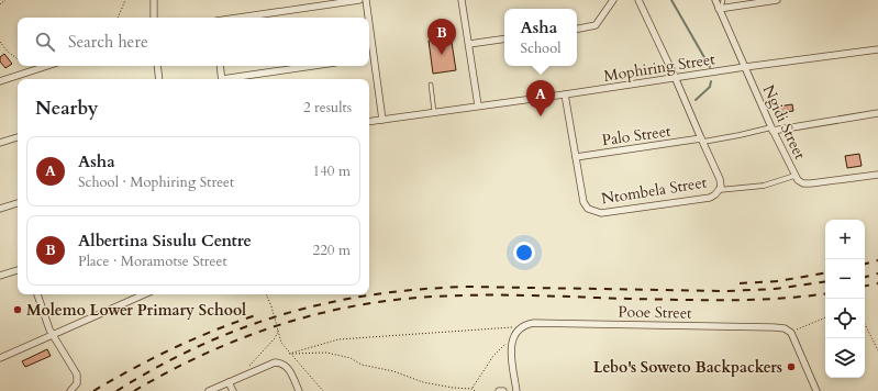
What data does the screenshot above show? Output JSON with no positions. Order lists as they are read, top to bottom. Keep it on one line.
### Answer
{"streets":{"street":["Mophiring Street","Ngidi Street","Palo Street","Ntombela Street","Pooe Street"]},"crossings":[["Mophiring Street","Ngidi Street"],["Palo Street","Ntombela Street"]],"places":["Molemo Lower Primary School","Lebo's Soweto Backpackers"],"page":{"popup":["Asha","School"],"search":"Search here","pins":["B","A"],"heading":["Nearby","2 results"],"list":[{"mark":"A","name":"Asha","note":"School · Mophiring Street","value":"140 m"},{"mark":"B","name":"Albertina Sisulu Centre","note":"Place · Moramotse Street","value":"220 m"}],"map_buttons":["+","−"]}}
